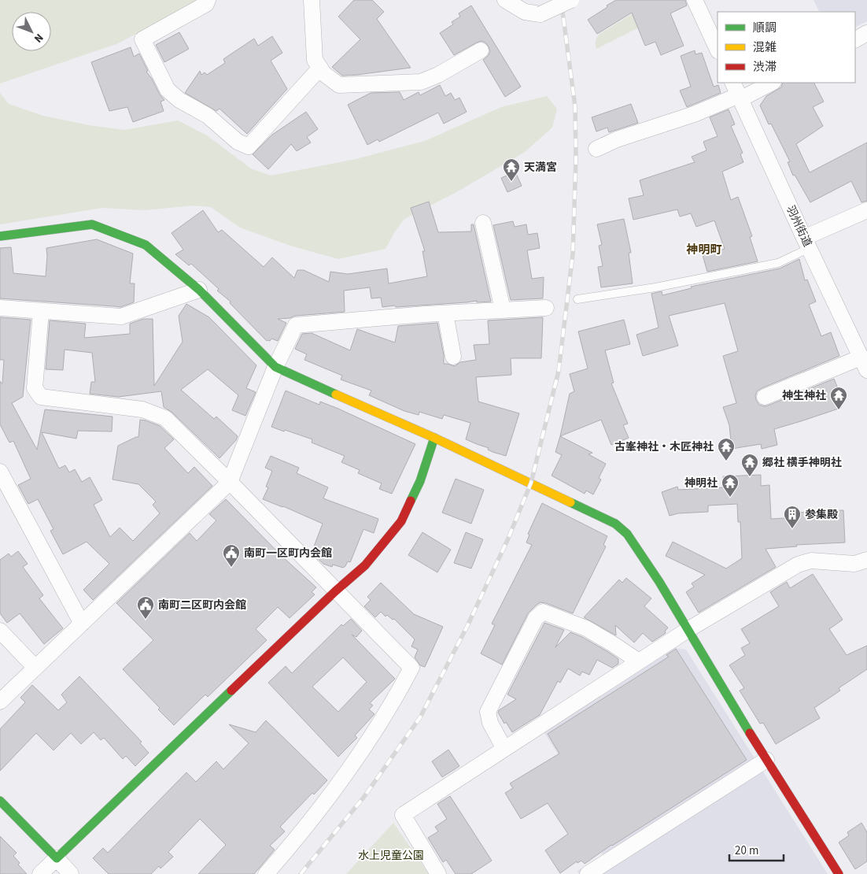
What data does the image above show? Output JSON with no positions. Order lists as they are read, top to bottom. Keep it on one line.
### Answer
{"streets":{"street":["羽州街道"]},"districts":["神明町"],"parks":["水上児童公園"],"places":{"temple":["天満宮","神生神社","古峯神社・木匠神社","郷社 横手神明社","神明社"],"building":["参集殿"],"public building":["南町一区町内会館","南町二区町内会館"]},"legend":["順調","混雑","渋滞"],"scale_bar":"20 m","north":"bottom right"}
